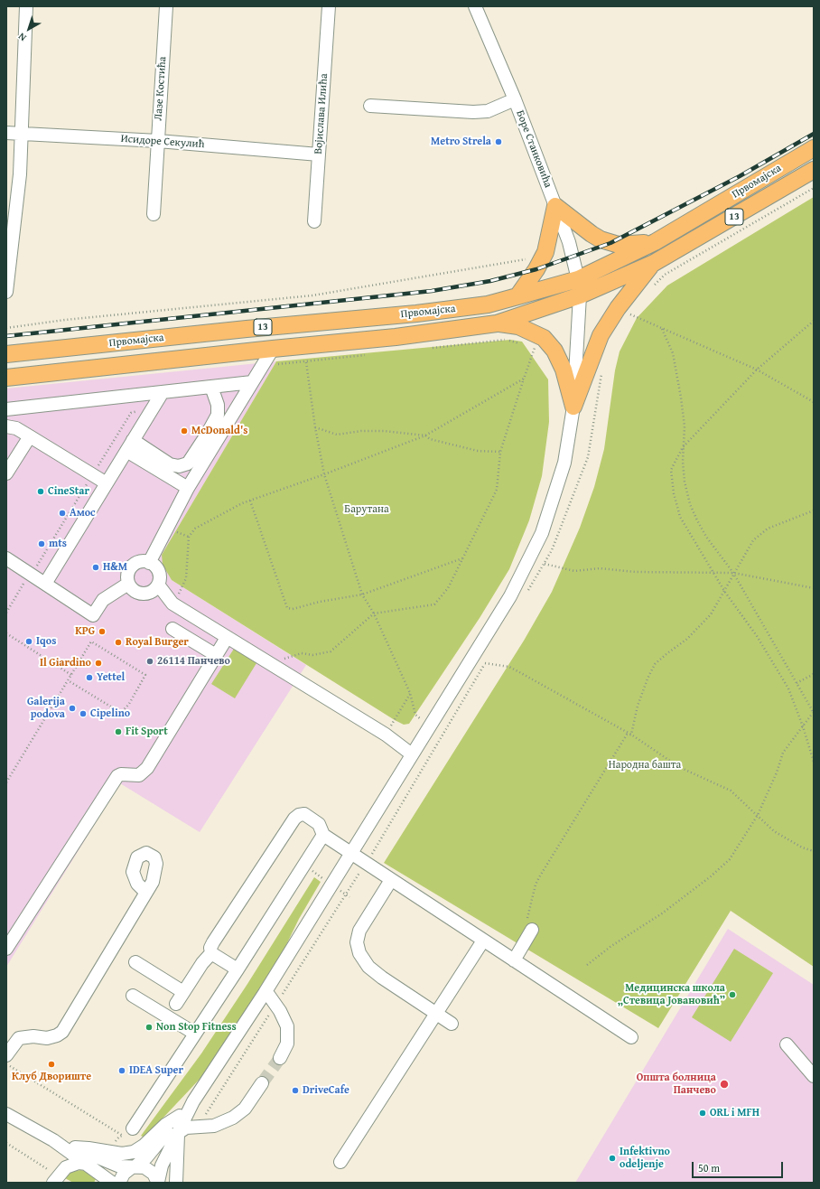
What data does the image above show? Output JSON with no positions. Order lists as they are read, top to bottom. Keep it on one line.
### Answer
{"streets":{"main road":["Првомајска","13"],"street":["Лазе Костића","Војислава Илића","Исидоре Секулић","Боре Станковића"]},"crossings":[["Лазе Костића","Исидоре Секулић"],["Војислава Илића","Исидоре Секулић"],["Боре Станковића","Првомајска"]],"parks":["Барутана","Народна башта"],"places":["Metro Strela","McDonald's","CineStar","Амос","mts","H&M","KPG","Iqos","Royal Burger","26114 Панчево","Il Giardino","Yettel","Galerija podova","Cipelino","Fit Sport","Медицинска школа „Стевица Јовановић”","Non Stop Fitness","Клуб Двориште","IDEA Super","Општа болница Панчево","DriveCafe","ORL i MFH","Infektivno odeljenje"],"scale_bar":"50 m","north":"bottom left"}
